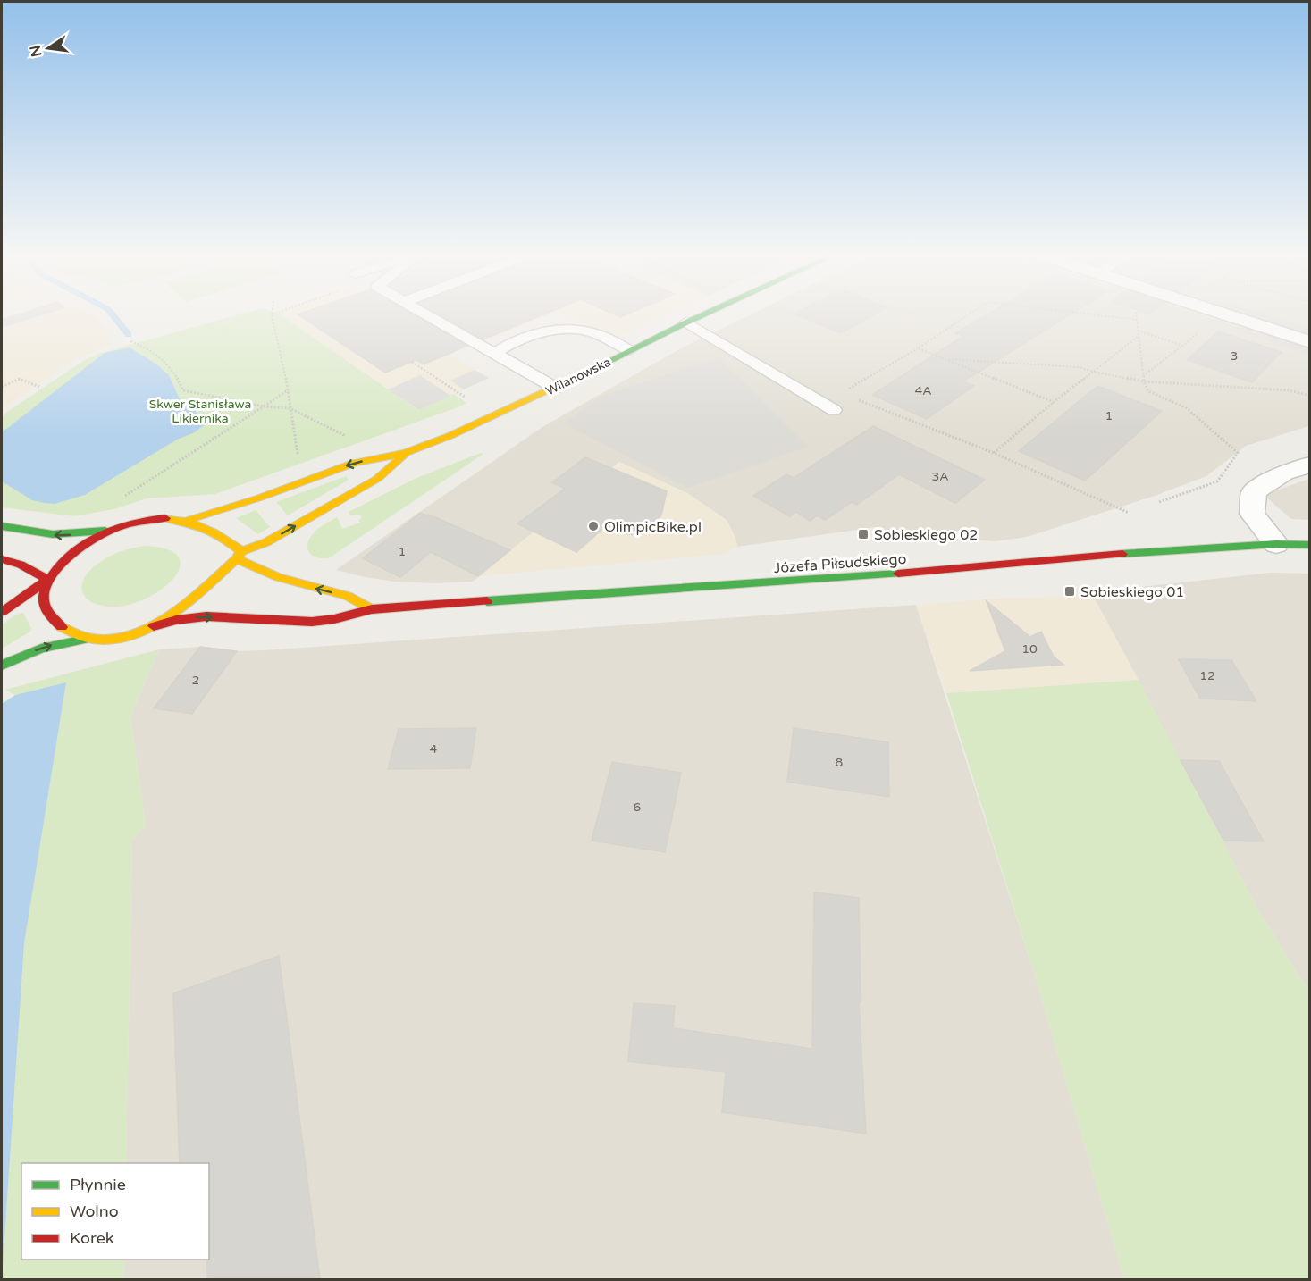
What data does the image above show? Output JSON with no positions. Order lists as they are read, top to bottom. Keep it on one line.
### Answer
{"streets":{"main road":["Wilanowska","Józefa Piłsudskiego"]},"crossings":[["Wilanowska","Józefa Piłsudskiego"]],"parks":["Skwer Stanisława Likiernika"],"places":{"other":["OlimpicBike.pl"],"transit":["Sobieskiego 02","Sobieskiego 01"]},"house_numbers":["3","4A","1","3A","1","10","12","2","4","8","6"],"legend":["Płynnie","Wolno","Korek"],"north":"left"}
